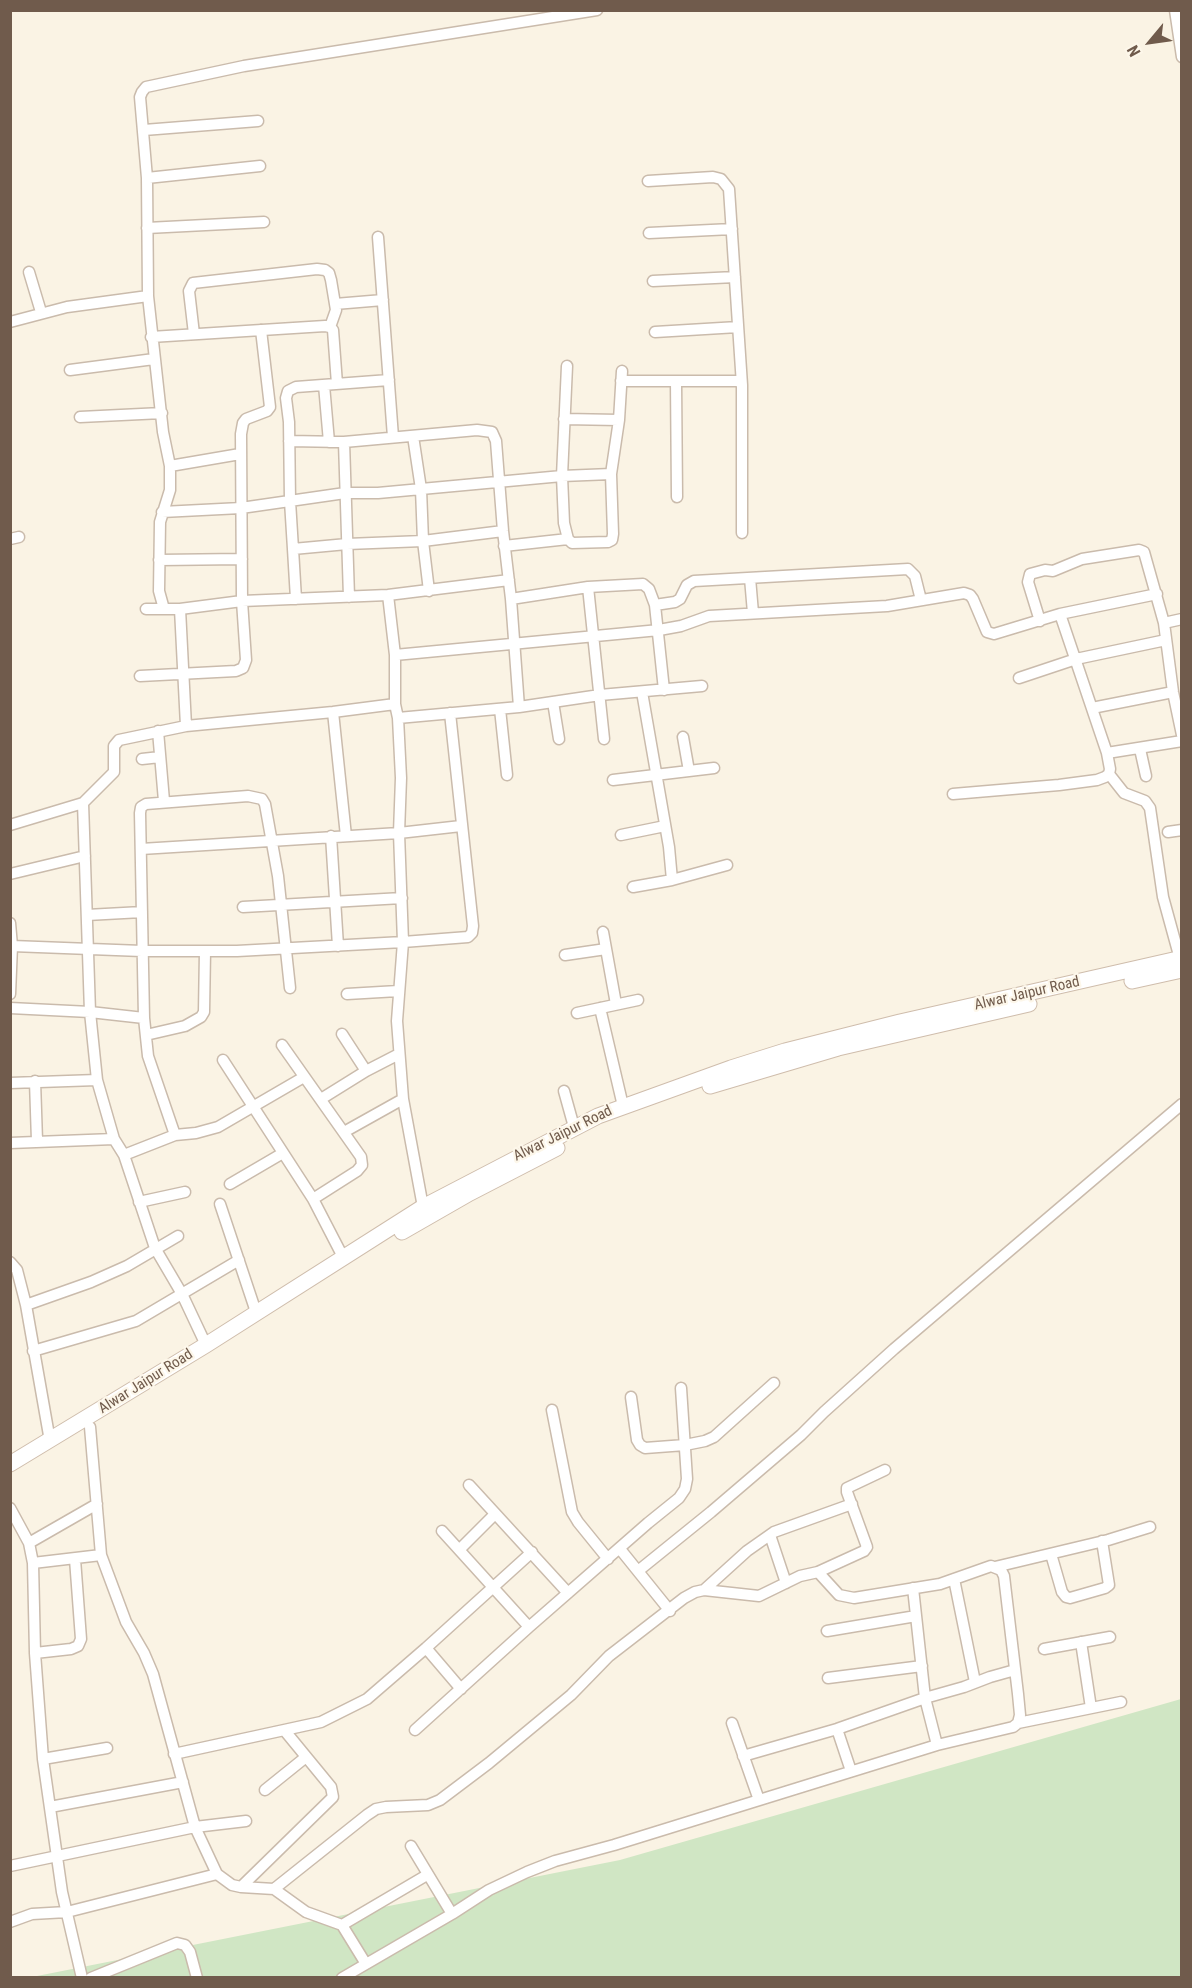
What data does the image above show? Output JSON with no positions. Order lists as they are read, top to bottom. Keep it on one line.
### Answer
{"streets":{"main road":["Alwar Jaipur Road"]},"north":"bottom left"}
